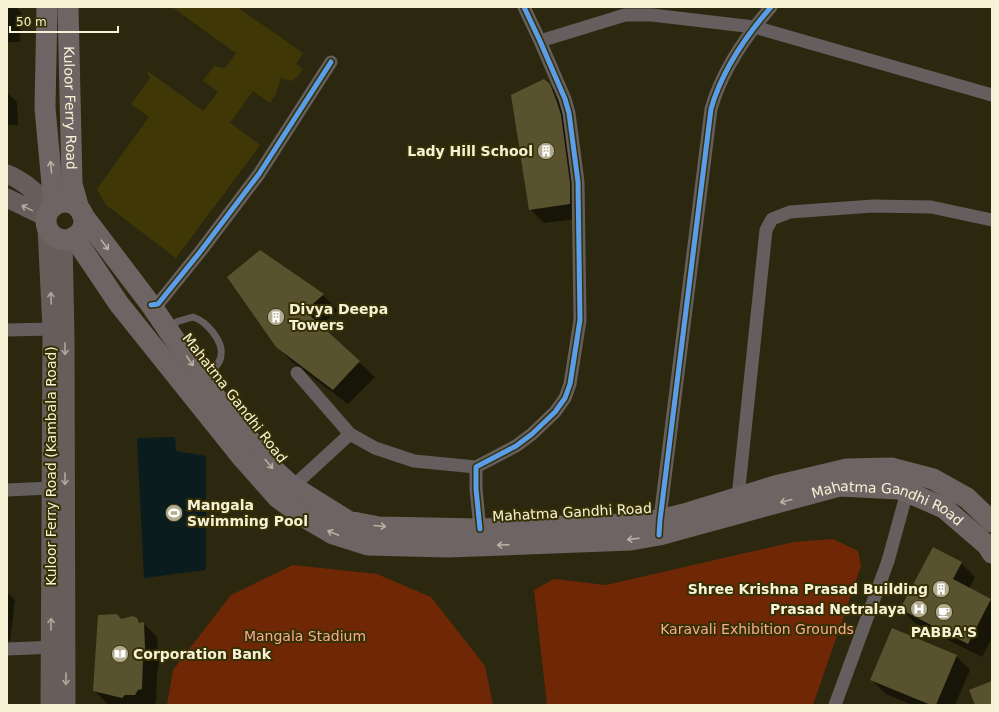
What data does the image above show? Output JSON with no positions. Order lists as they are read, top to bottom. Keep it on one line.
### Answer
{"streets":{"main road":["Kuloor Ferry Road","Mahatma Gandhi Road","Kuloor Ferry Road (Kambala Road)"]},"crossings":[["Kuloor Ferry Road","Mahatma Gandhi Road"],["Kuloor Ferry Road","Kuloor Ferry Road (Kambala Road)"],["Mahatma Gandhi Road","Kuloor Ferry Road (Kambala Road)"]],"parks":["Karavali Exhibition Grounds","Mangala Stadium"],"places":{"building":["Lady Hill School","Divya Deepa Towers","Shree Krishna Prasad Building"],"sports":["Mangala Swimming Pool"],"hospital":["Prasad Netralaya"],"cafe":["PABBA'S"],"library":["Corporation Bank"]},"scale_bar":"50 m"}
